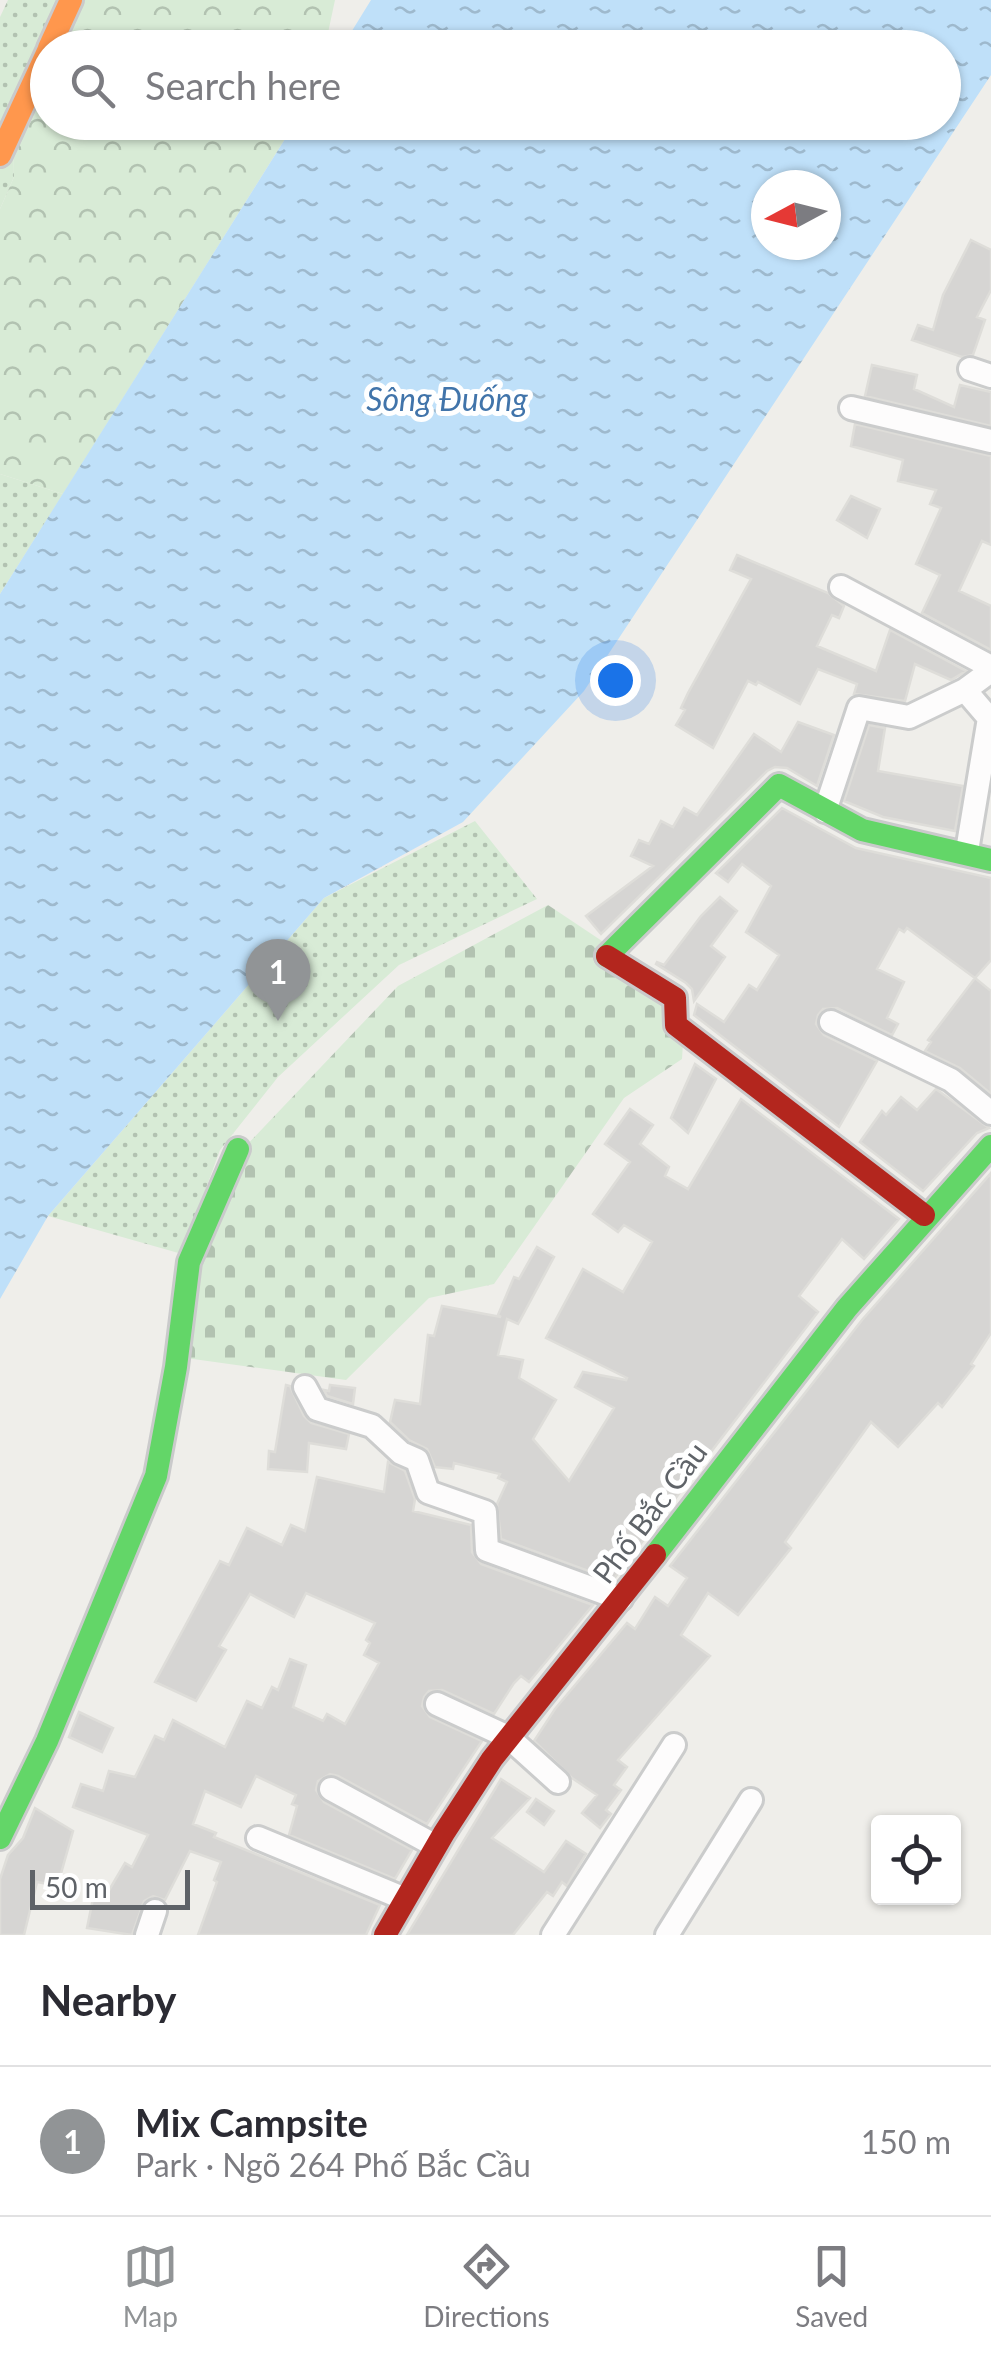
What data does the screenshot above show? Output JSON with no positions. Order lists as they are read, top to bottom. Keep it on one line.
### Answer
{"streets":{"street":["Phố Bắc Cầu"]},"water":["Sông Đuống"],"scale_bar":"50 m","north":"left","page":{"search":"Search here","pins":"1","scale":"50 m","heading":"Nearby","list":[{"mark":"1","name":"Mix Campsite","note":"Park · Ngõ 264 Phố Bắc Cầu","value":"150 m"}],"nav":["Map","Directions","Saved"]}}
